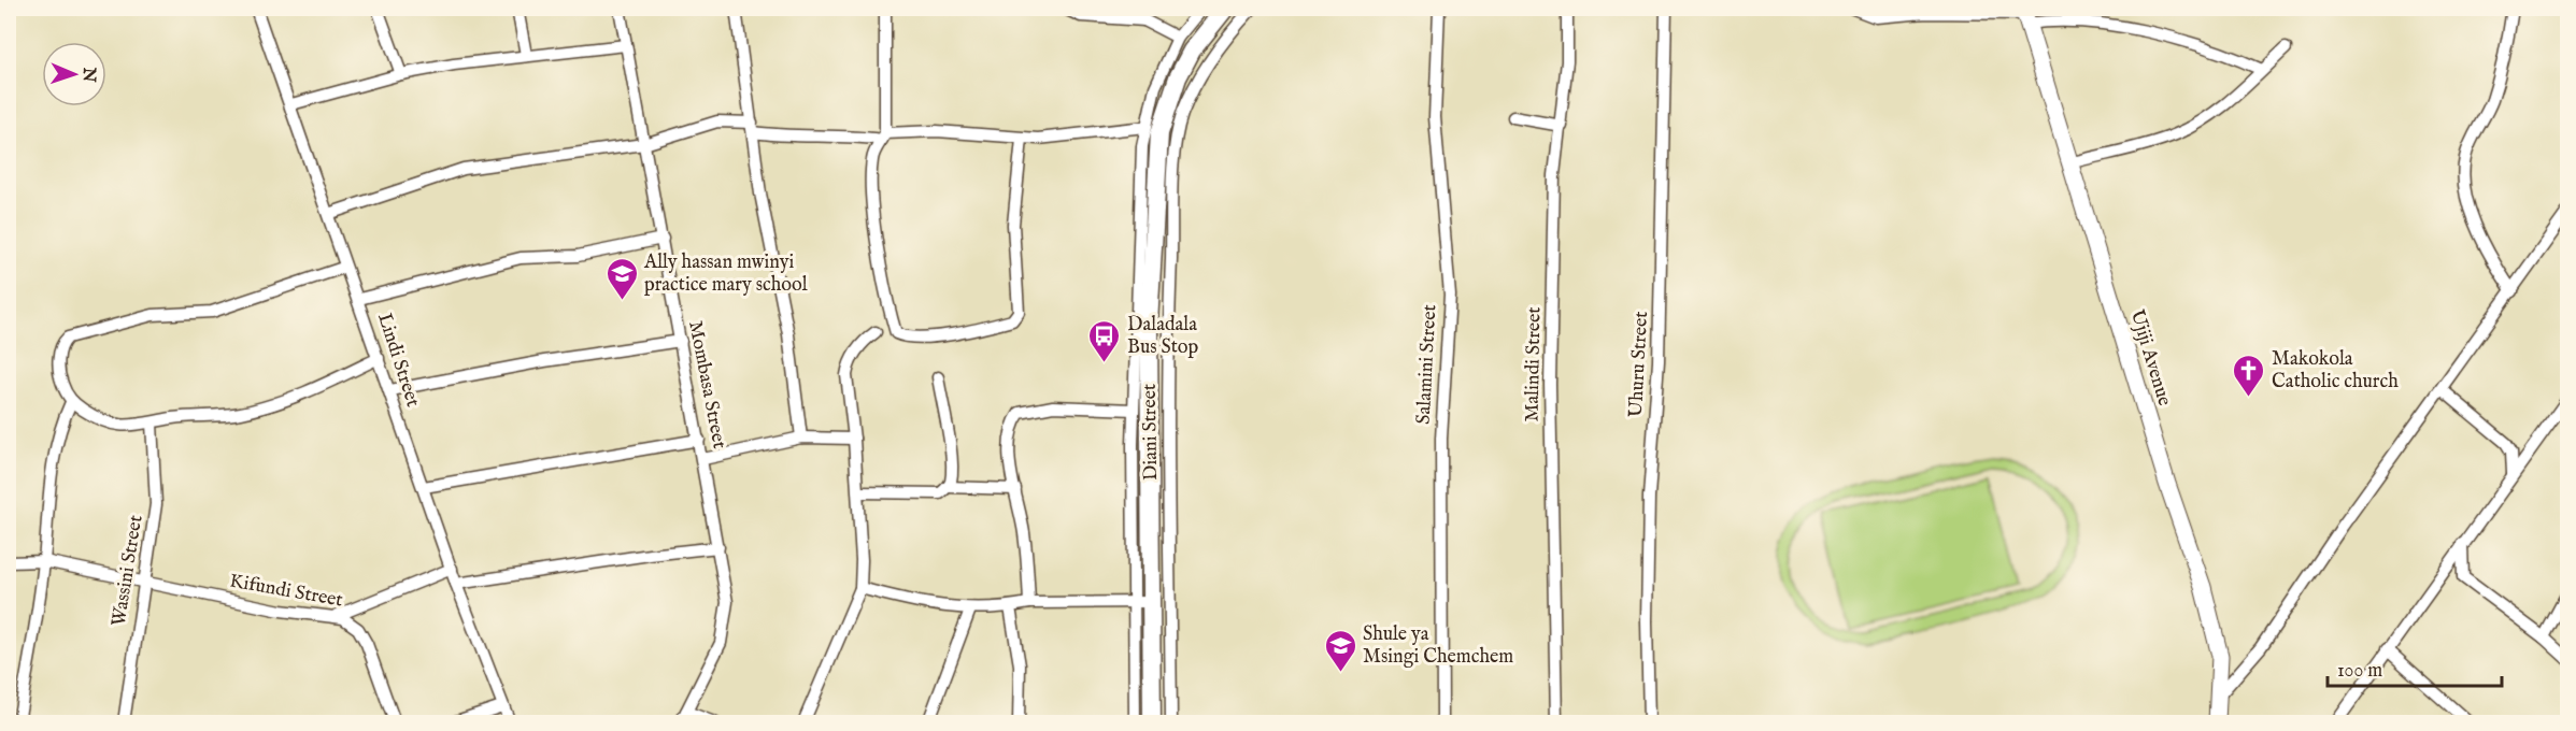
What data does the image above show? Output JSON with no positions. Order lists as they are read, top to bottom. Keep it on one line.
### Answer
{"streets":{"main road":["Ujiji Avenue"],"street":["Lindi Street","Salamini Street","Malindi Street","Uhuru Street","Mombasa Street","Diani Street","Wassini Street","Kifundi Street"]},"crossings":[["Wassini Street","Kifundi Street"]],"places":{"school or university":["Ally hassan mwinyi practice mary school","Shule ya Msingi Chemchem"],"bus stop":["Daladala Bus Stop"],"church":["Makokola Catholic church"]},"scale_bar":"100 m","north":"right"}
